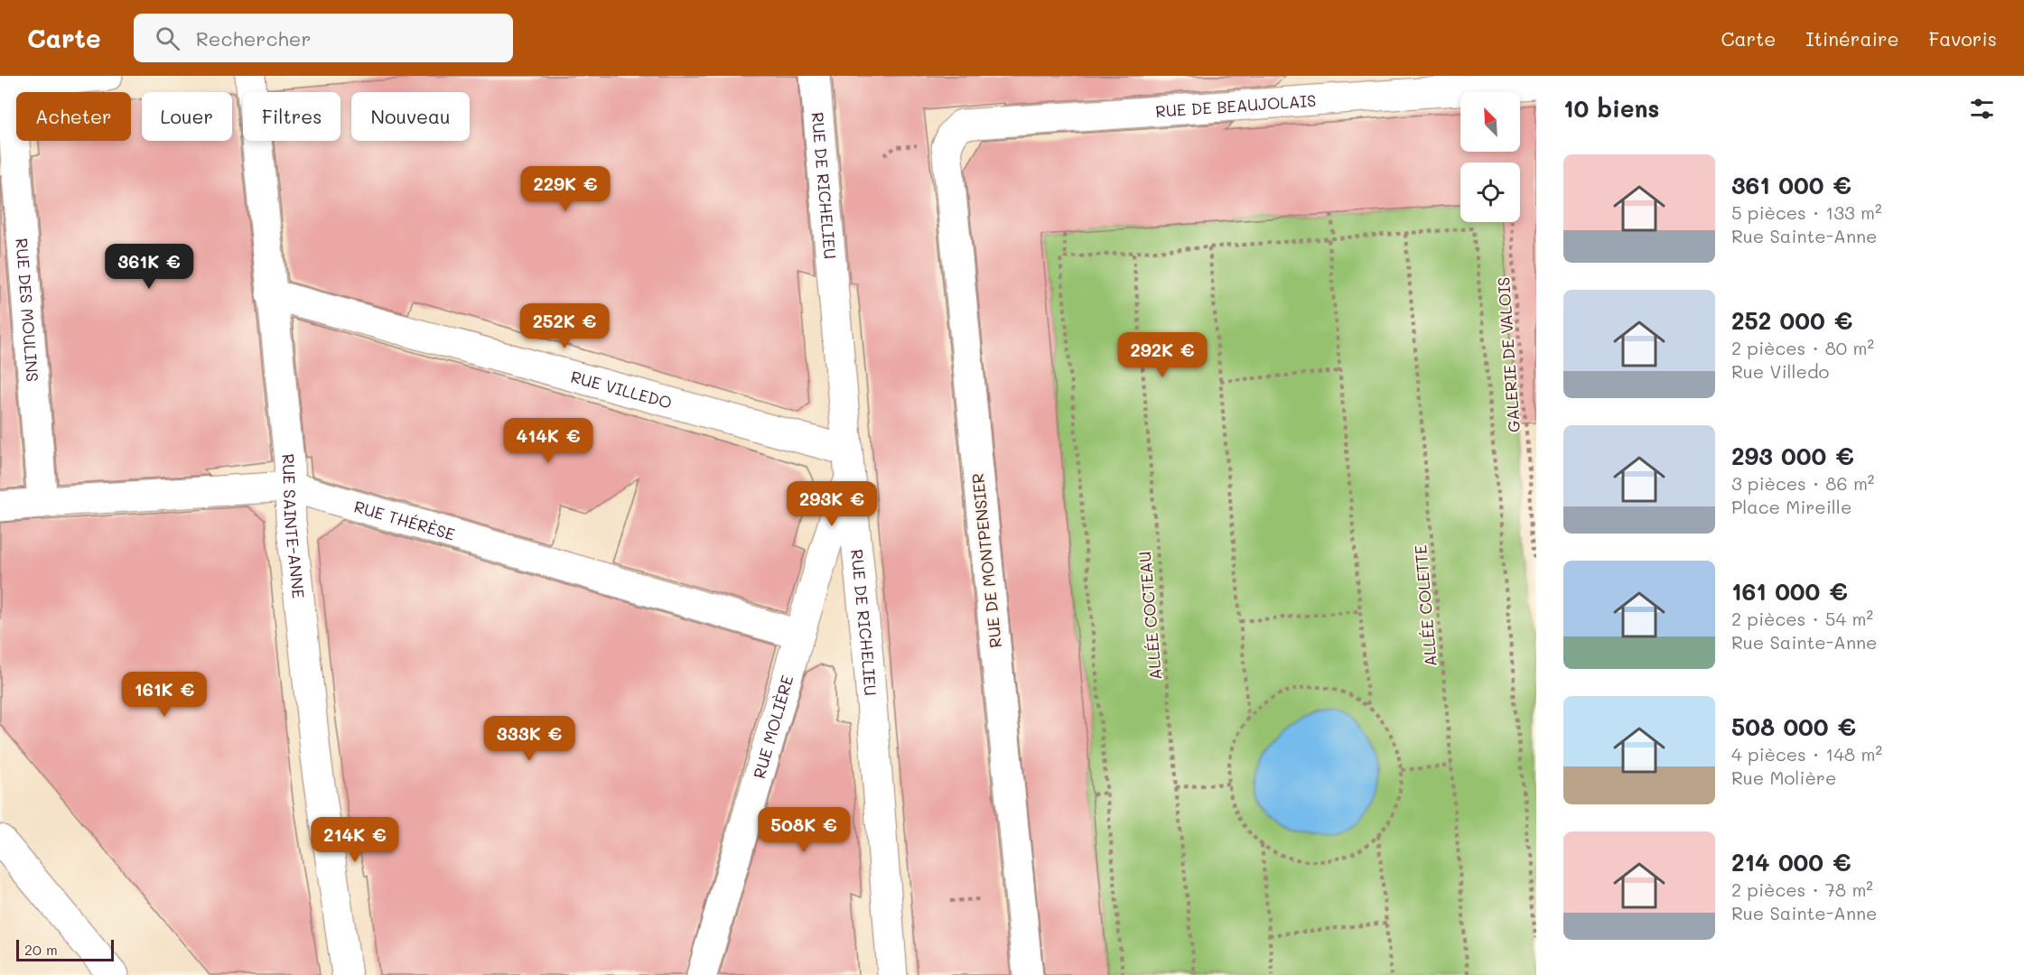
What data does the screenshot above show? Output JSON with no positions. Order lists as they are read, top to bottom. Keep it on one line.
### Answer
{"streets":{"street":["RUE DE BEAUJOLAIS","RUE DE RICHELIEU","RUE DES MOULINS","RUE VILLEDO","RUE THÉRÈSE","RUE SAINTE-ANNE","RUE DE MONTPENSIER","RUE MOLIÈRE"],"path":["GALERIE DE VALOIS","ALLÉE COLETTE","ALLÉE COCTEAU"]},"crossings":[["RUE DE BEAUJOLAIS","RUE DE MONTPENSIER"],["RUE DE RICHELIEU","RUE VILLEDO"],["RUE DE RICHELIEU","RUE MOLIÈRE"],["RUE DES MOULINS","RUE THÉRÈSE"],["RUE VILLEDO","RUE SAINTE-ANNE"],["RUE VILLEDO","RUE MOLIÈRE"],["RUE THÉRÈSE","RUE SAINTE-ANNE"],["RUE THÉRÈSE","RUE MOLIÈRE"]],"scale_bar":"20 m","north":"top left","page":{"header":"Carte","search":"Rechercher","nav":["Carte","Itinéraire","Favoris"],"heading":"10 biens","chip":["Acheter","Louer","Filtres","Nouveau"],"list":[{"name":"361 000 €","note":"5 pièces · 133 m² · Rue Sainte-Anne"},{"name":"252 000 €","note":"2 pièces · 80 m² · Rue Villedo"},{"name":"293 000 €","note":"3 pièces · 86 m² · Place Mireille"},{"name":"161 000 €","note":"2 pièces · 54 m² · Rue Sainte-Anne"},{"name":"508 000 €","note":"4 pièces · 148 m² · Rue Molière"},{"name":"214 000 €","note":"2 pièces · 78 m² · Rue Sainte-Anne"}],"price":["229K €","361K €","252K €","292K €","414K €","293K €","161K €","333K €","508K €","214K €"],"scale":"20 m"}}
